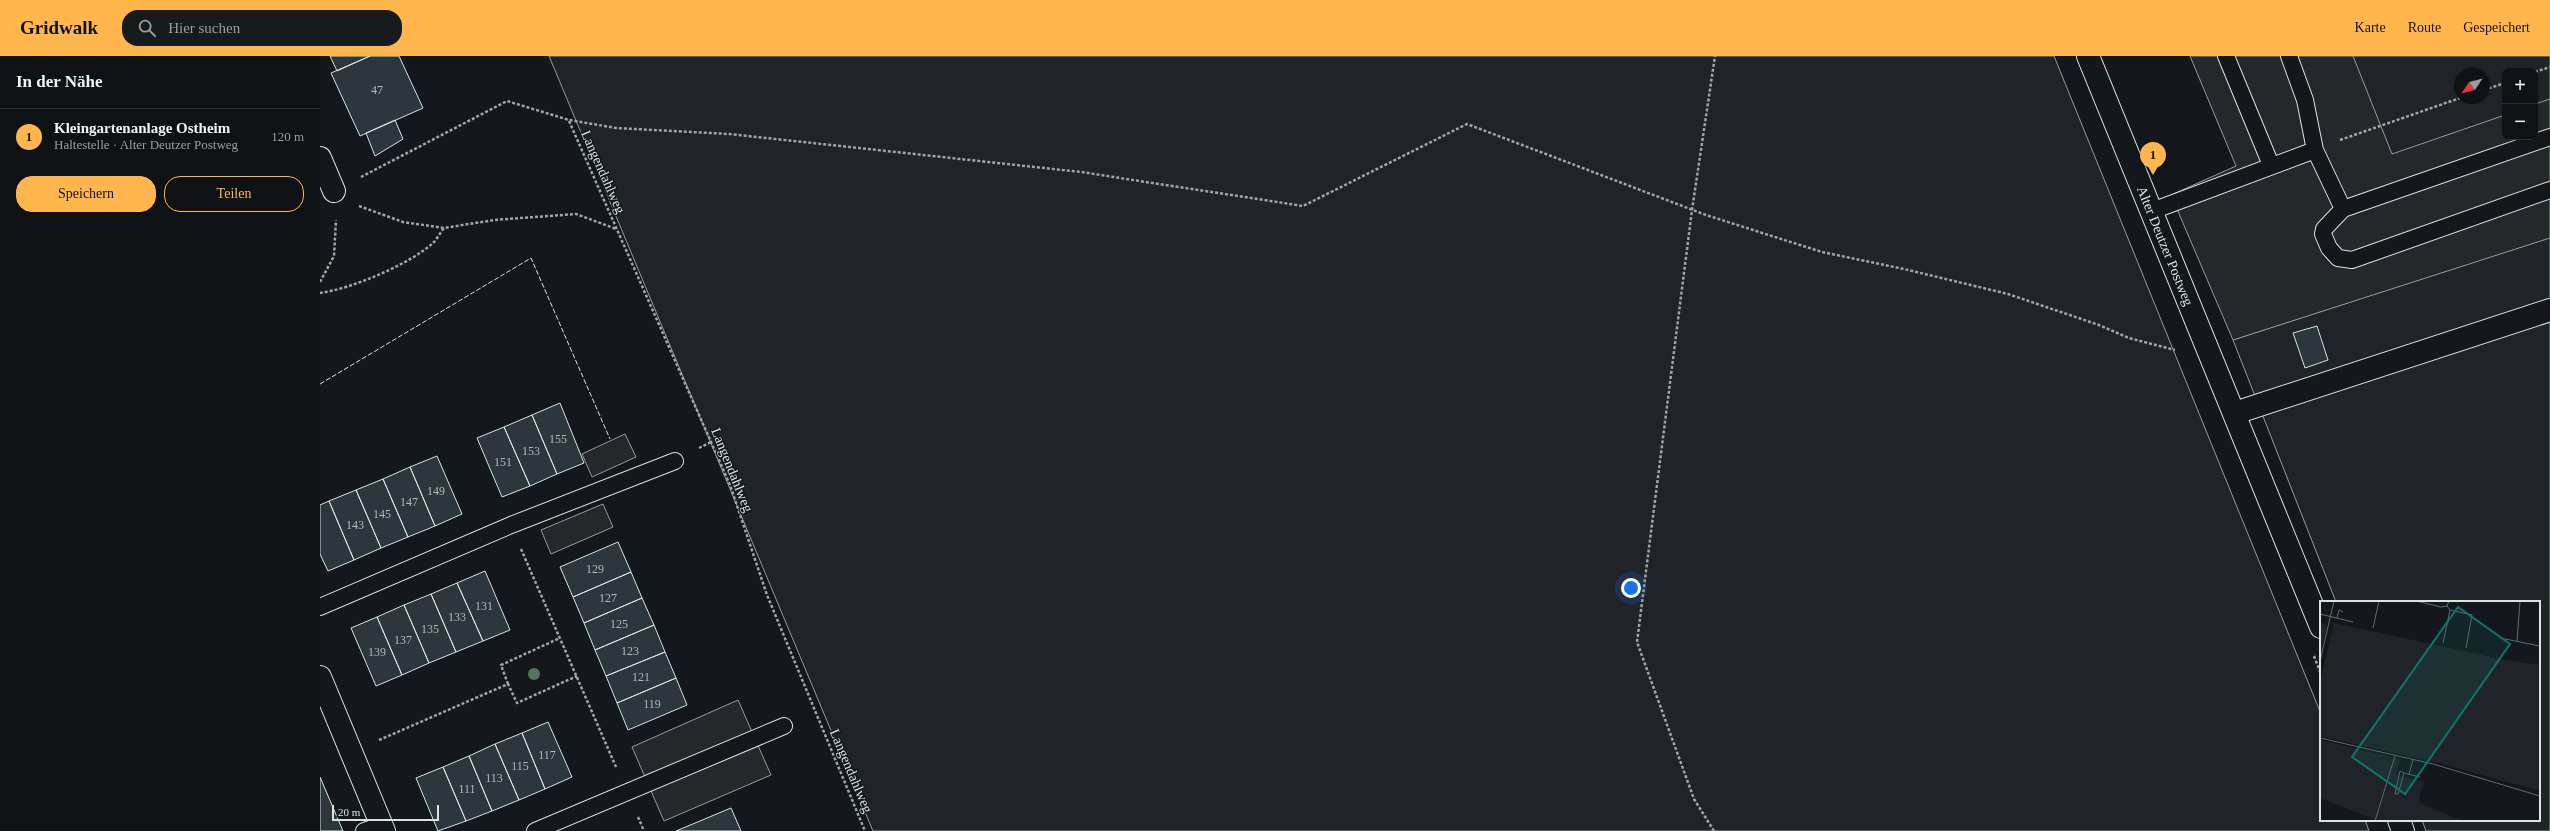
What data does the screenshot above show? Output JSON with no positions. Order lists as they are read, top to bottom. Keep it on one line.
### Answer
{"streets":{"street":["Alter Deutzer Postweg"],"path":["Langendahlweg"]},"house_numbers":["47","155","153","151","149","147","145","143","129","127","131","133","125","135","137","123","139","121","119","117","115","113","111"],"scale_bar":"20 m","north":"bottom left","page":{"header":"Gridwalk","search":"Hier suchen","nav":["Karte","Route","Gespeichert"],"heading":"In der Nähe","map_buttons":["+","−"],"list":[{"mark":"1","name":"Kleingartenanlage Ostheim","note":"Haltestelle · Alter Deutzer Postweg","value":"120 m"}],"pins":"1","buttons":["Speichern","Teilen"],"scale":"20 m"}}
